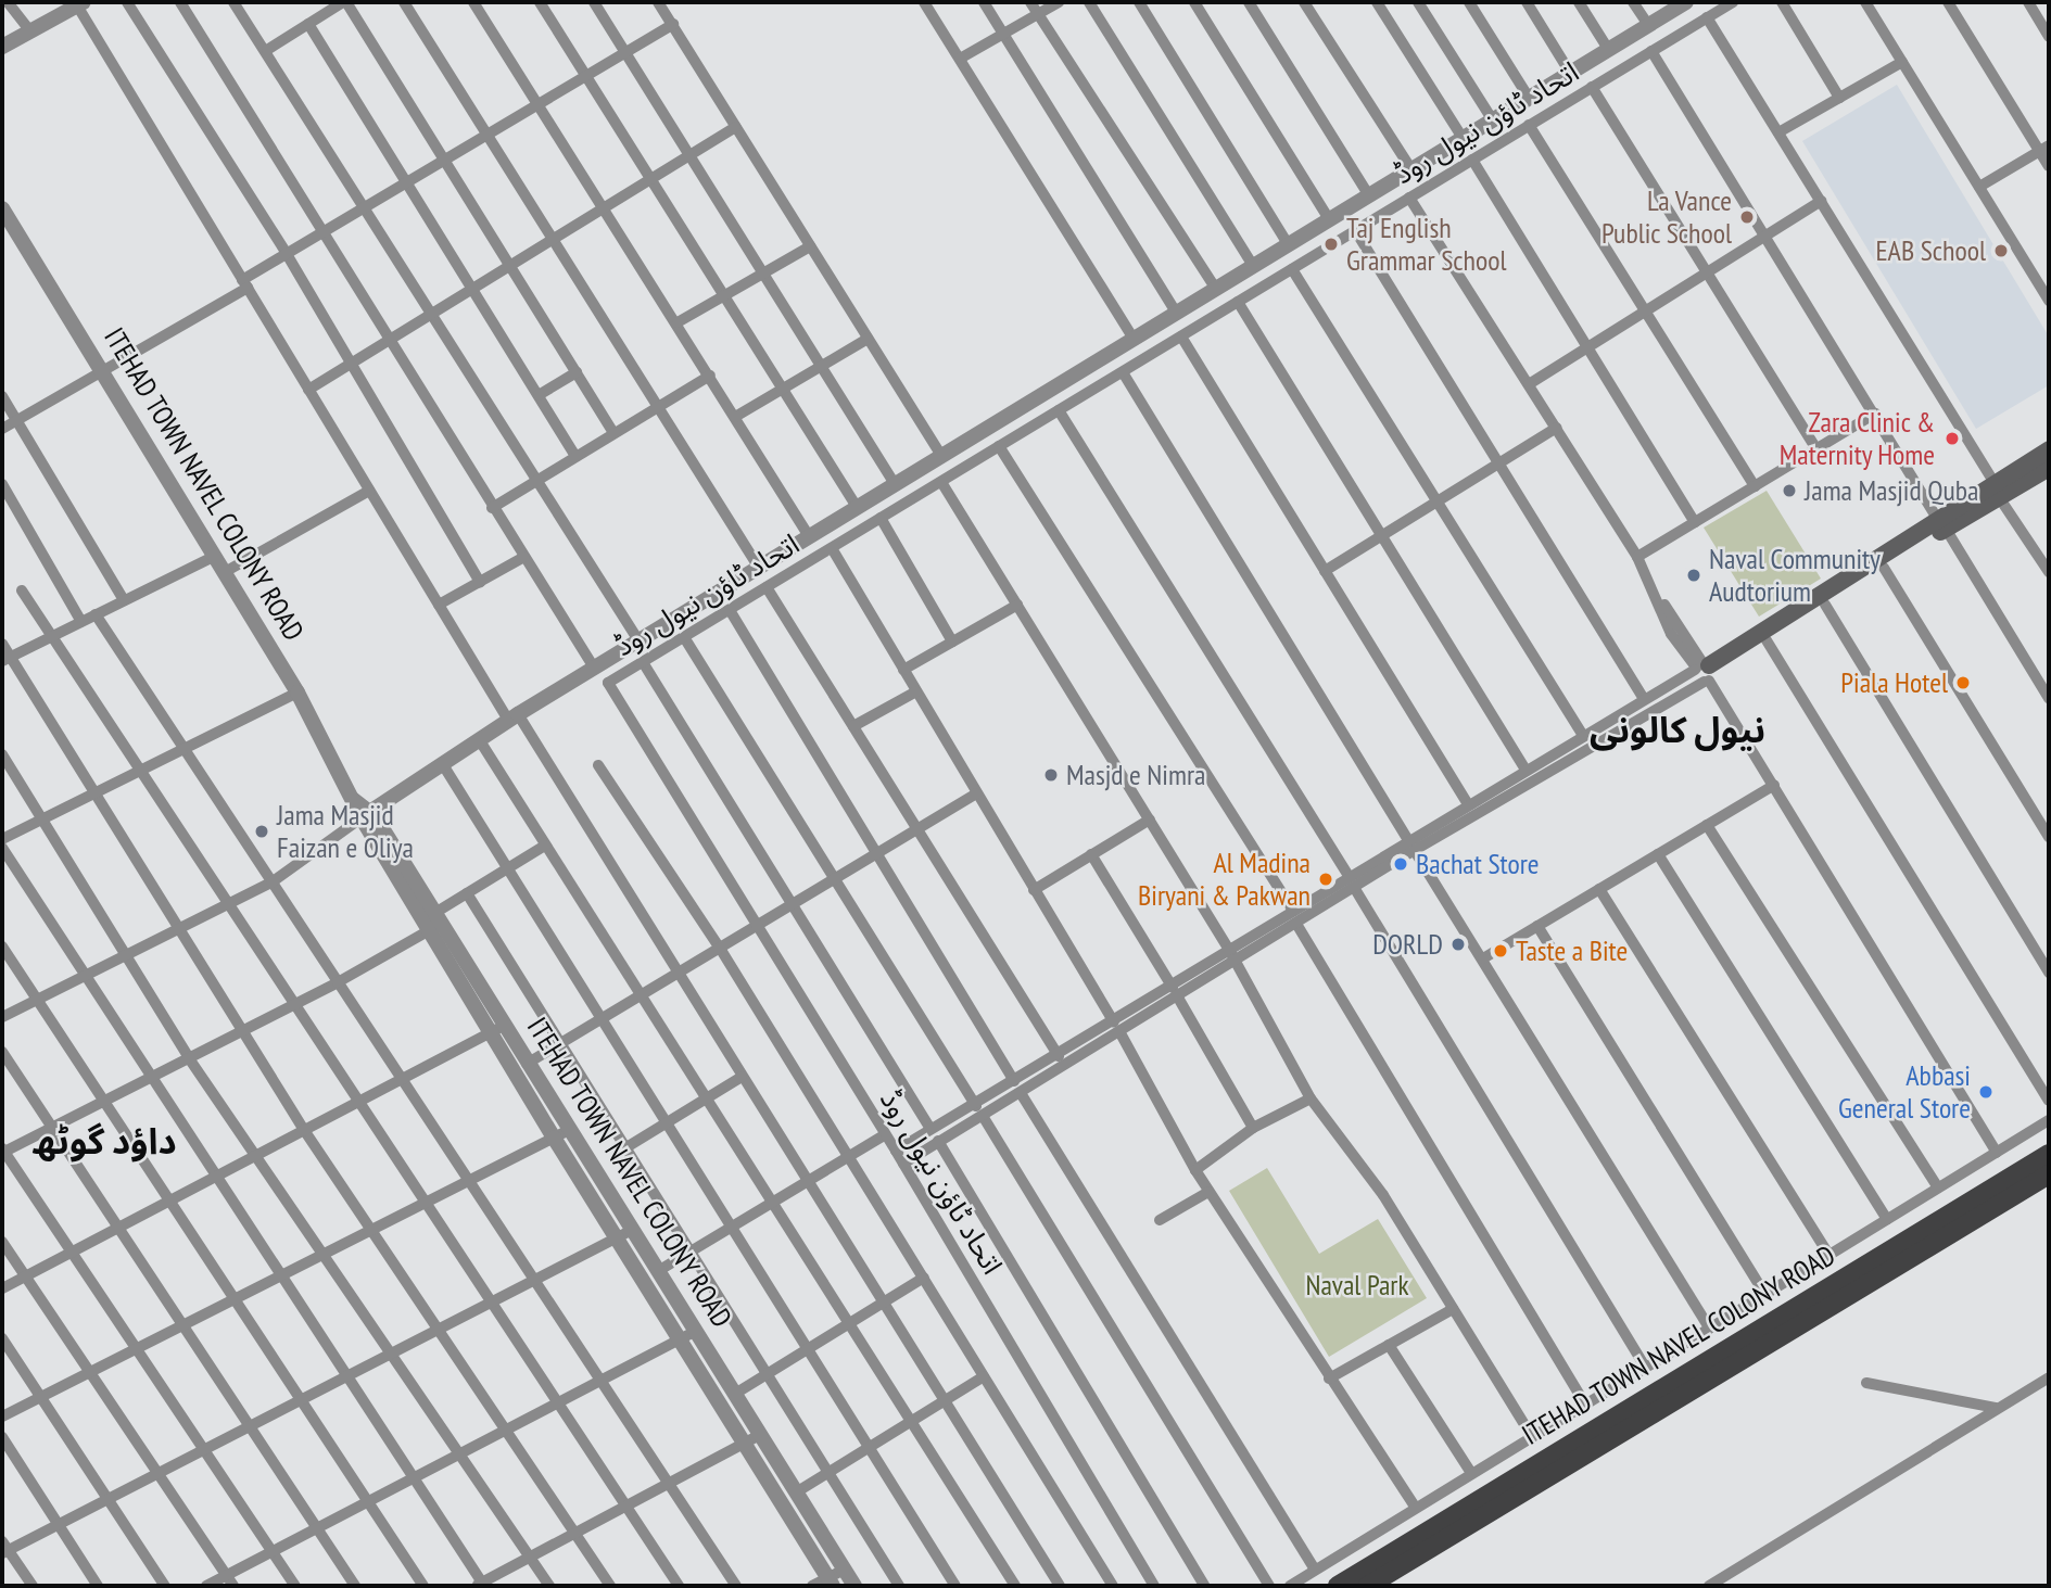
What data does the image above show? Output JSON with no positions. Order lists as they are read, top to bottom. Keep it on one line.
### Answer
{"streets":{"main road":["ITEHAD TOWN NAVEL COLONY ROAD"],"street":["اتحاد ٹاؤن نیول روڈ"]},"districts":["نیول کالونی","داؤد گوٹھ"],"parks":["Naval Park"],"places":["La Vance Public School","Taj English Grammar School","EAB School","Zara Clinic & Maternity Home","Jama Masjid Quba","Naval Community Audtorium","Piala Hotel","Masjd e Nimra","Jama Masjid Faizan e Oliya","Bachat Store","Al Madina Biryani & Pakwan","DORLD","Taste a Bite","Abbasi General Store"]}
